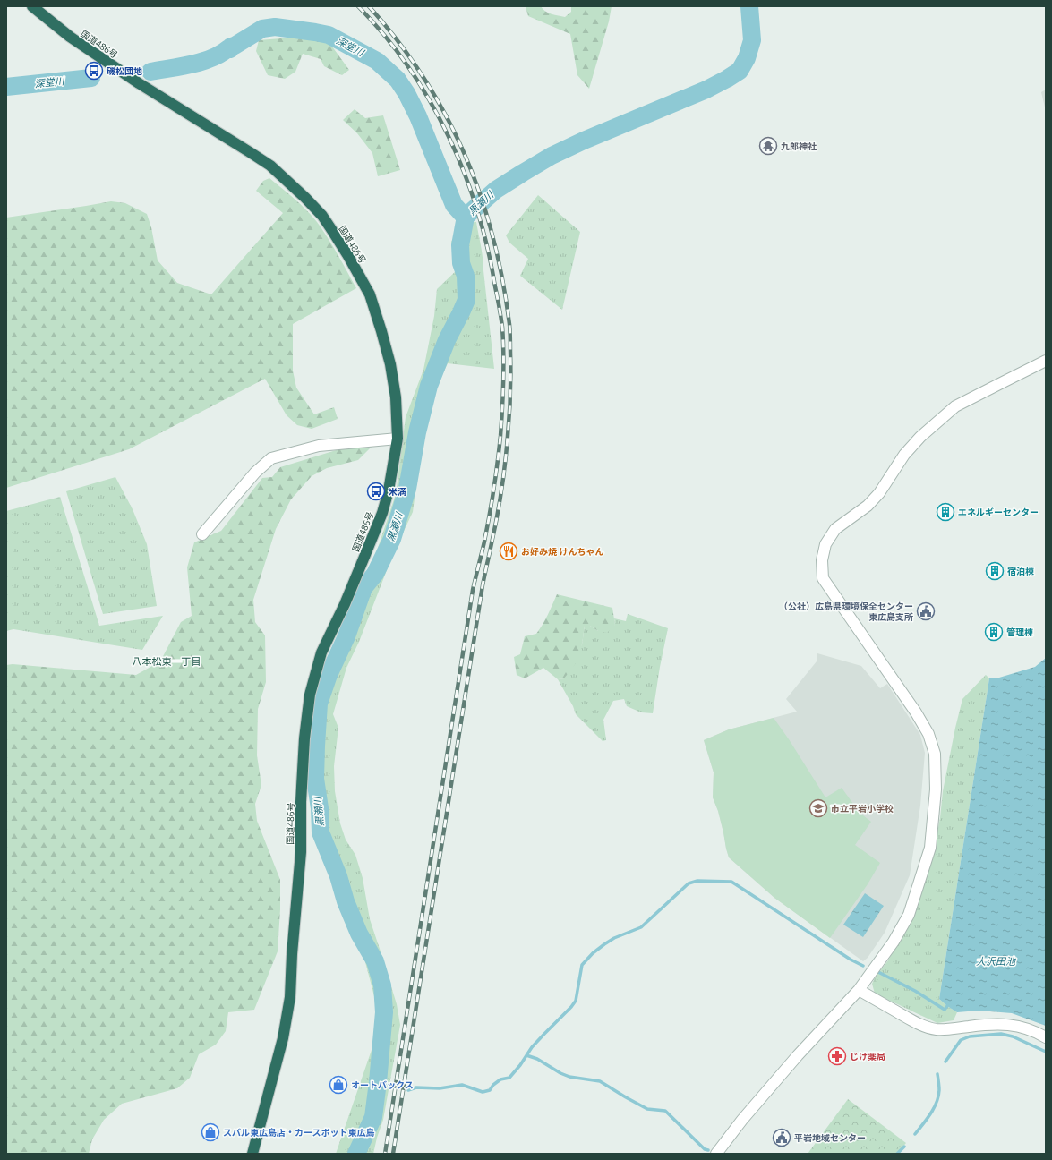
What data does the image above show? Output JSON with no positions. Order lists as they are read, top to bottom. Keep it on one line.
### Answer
{"streets":{"highway":["国道486号"]},"districts":["八本松東一丁目"],"water":["深堂川","黒瀬川","大沢田池"],"places":{"bus stop":["磯松団地","米満"],"temple":["九郎神社"],"building":["エネルギーセンター","宿泊棟","管理棟"],"restaurant":["お好み焼 けんちゃん"],"public building":["（公社）広島県環境保全センター 東広島支所","平岩地域センター"],"school or university":["市立平岩小学校"],"pharmacy":["じけ薬局"],"shop":["オートバックス","スバル東広島店・カースポット東広島"]}}
